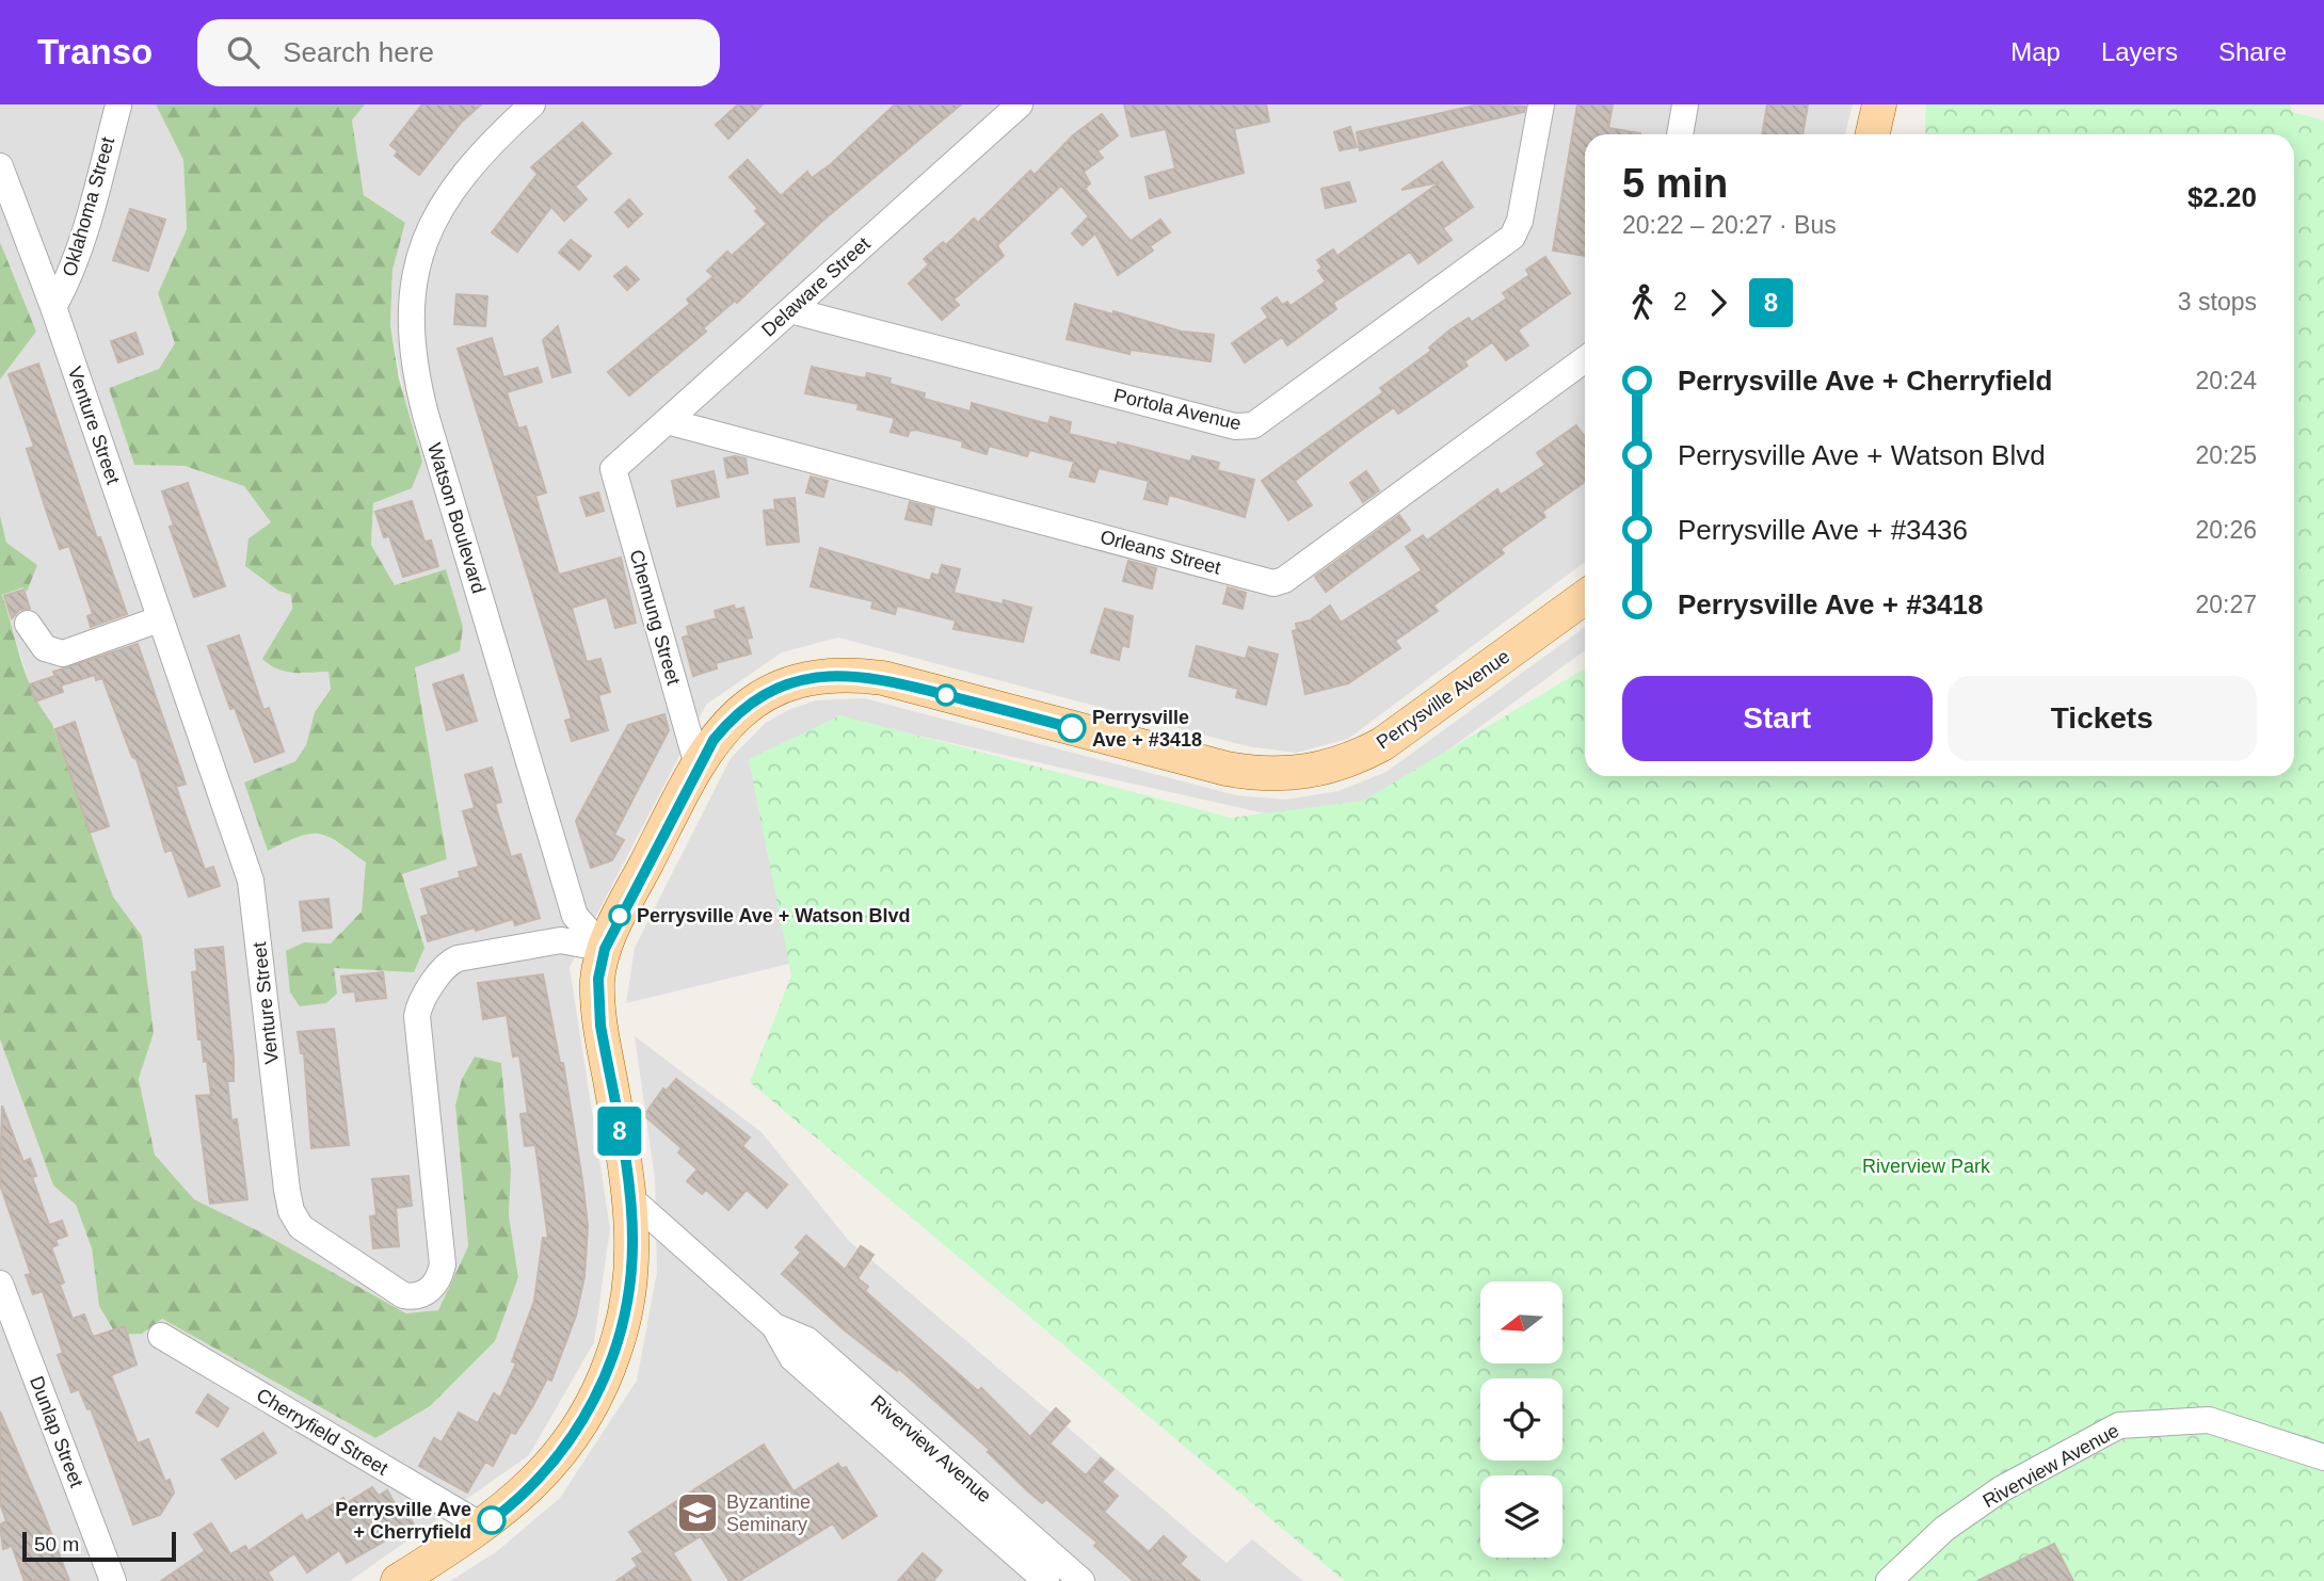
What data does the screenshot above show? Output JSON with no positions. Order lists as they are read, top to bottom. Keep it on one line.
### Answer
{"streets":{"main road":["Perrysville Avenue"],"street":["Oklahoma Street","Delaware Street","Portola Avenue","Venture Street","Watson Boulevard","Orleans Street","Chemung Street","Dunlap Street","Cherryfield Street","Riverview Avenue"]},"crossings":[["Oklahoma Street","Venture Street"],["Delaware Street","Portola Avenue"],["Delaware Street","Orleans Street"],["Delaware Street","Chemung Street"],["Venture Street","Watson Boulevard"],["Venture Street","Perrysville Avenue"],["Watson Boulevard","Perrysville Avenue"],["Chemung Street","Perrysville Avenue"],["Perrysville Avenue","Cherryfield Street"],["Perrysville Avenue","Riverview Avenue"]],"parks":["Riverview Park"],"places":{"other":["Perrysville Ave + #3418","Perrysville Ave + Watson Blvd","Perrysville Ave + Cherryfield"],"school or university":["Byzantine Seminary"]},"lines":["bus line 8"],"scale_bar":"50 m","north":"left","page":{"header":"Transo","search":"Search here","nav":["Map","Layers","Share"],"on_map":"8","heading":["5 min","20:22 – 20:27 · Bus","$2.20"],"legs":["2","8","3 stops"],"list":[{"name":"Perrysville Ave + Cherryfield","value":"20:24"},{"name":"Perrysville Ave + Watson Blvd","value":"20:25"},{"name":"Perrysville Ave + #3436","value":"20:26"},{"name":"Perrysville Ave + #3418","value":"20:27"}],"buttons":["Start","Tickets"],"scale":"50 m"}}
